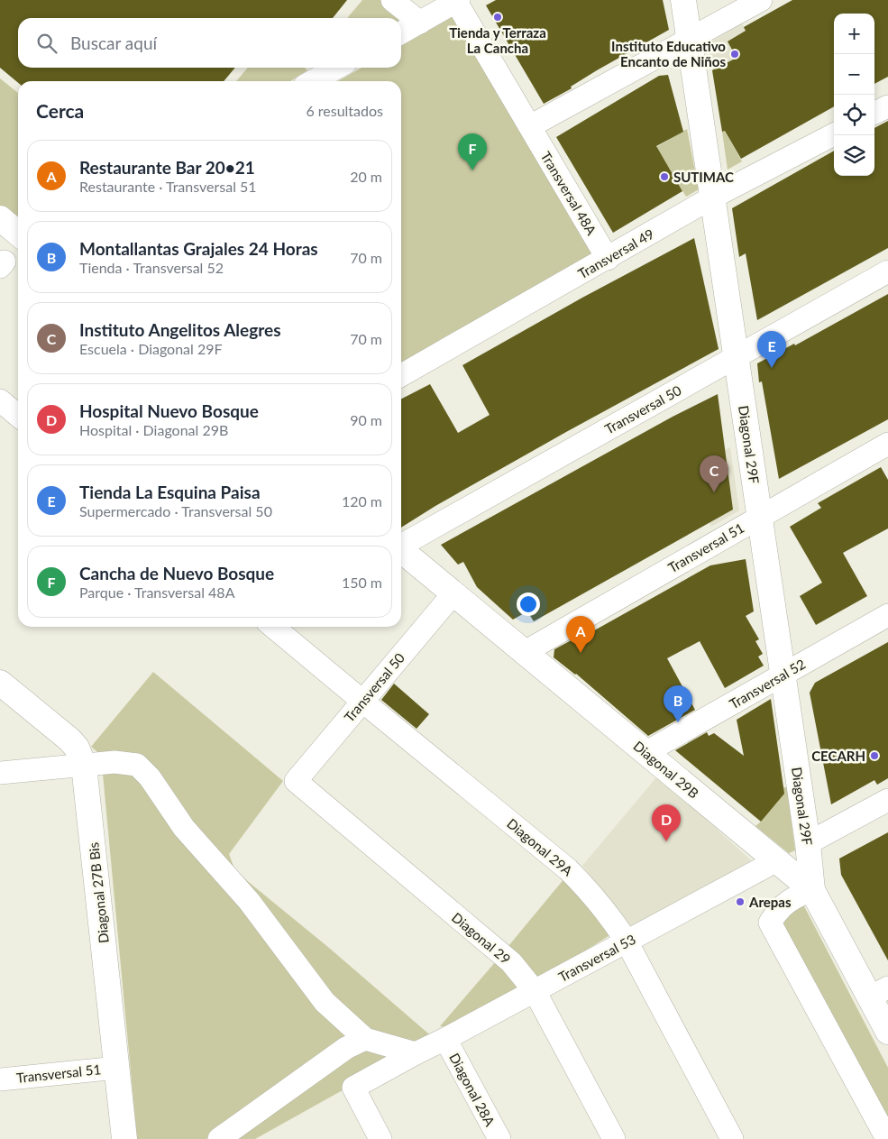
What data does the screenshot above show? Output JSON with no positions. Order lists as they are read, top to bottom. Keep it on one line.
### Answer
{"streets":{"street":["Transversal 48A","Transversal 49","Transversal 50","Diagonal 29F","Transversal 51","Transversal 52","Diagonal 29B","Diagonal 29A","Diagonal 27B Bis","Diagonal 29","Transversal 53","Diagonal 28A"]},"crossings":[["Transversal 48A","Transversal 49"],["Transversal 49","Diagonal 29F"],["Transversal 50","Diagonal 29F"],["Transversal 50","Diagonal 29B"],["Transversal 50","Diagonal 29A"],["Transversal 50","Diagonal 29"],["Diagonal 29F","Transversal 51"],["Diagonal 29F","Transversal 52"],["Diagonal 29F","Diagonal 29B"],["Transversal 51","Diagonal 29B"],["Transversal 51","Diagonal 27B Bis"],["Transversal 52","Diagonal 29B"],["Diagonal 29B","Transversal 53"],["Diagonal 29A","Transversal 53"],["Diagonal 29","Transversal 53"],["Transversal 53","Diagonal 28A"]],"places":["Tienda y Terraza La Cancha","Instituto Educativo Encanto de Niños","SUTIMAC","CECARH","Arepas"],"page":{"map_buttons":["+","−"],"search":"Buscar aquí","heading":["Cerca","6 resultados"],"pins":["F","E","C","A","B","D"],"list":[{"mark":"A","name":"Restaurante Bar 20•21","note":"Restaurante · Transversal 51","value":"20 m"},{"mark":"B","name":"Montallantas Grajales 24 Horas","note":"Tienda · Transversal 52","value":"70 m"},{"mark":"C","name":"Instituto Angelitos Alegres","note":"Escuela · Diagonal 29F","value":"70 m"},{"mark":"D","name":"Hospital Nuevo Bosque","note":"Hospital · Diagonal 29B","value":"90 m"},{"mark":"E","name":"Tienda La Esquina Paisa","note":"Supermercado · Transversal 50","value":"120 m"},{"mark":"F","name":"Cancha de Nuevo Bosque","note":"Parque · Transversal 48A","value":"150 m"}]}}
